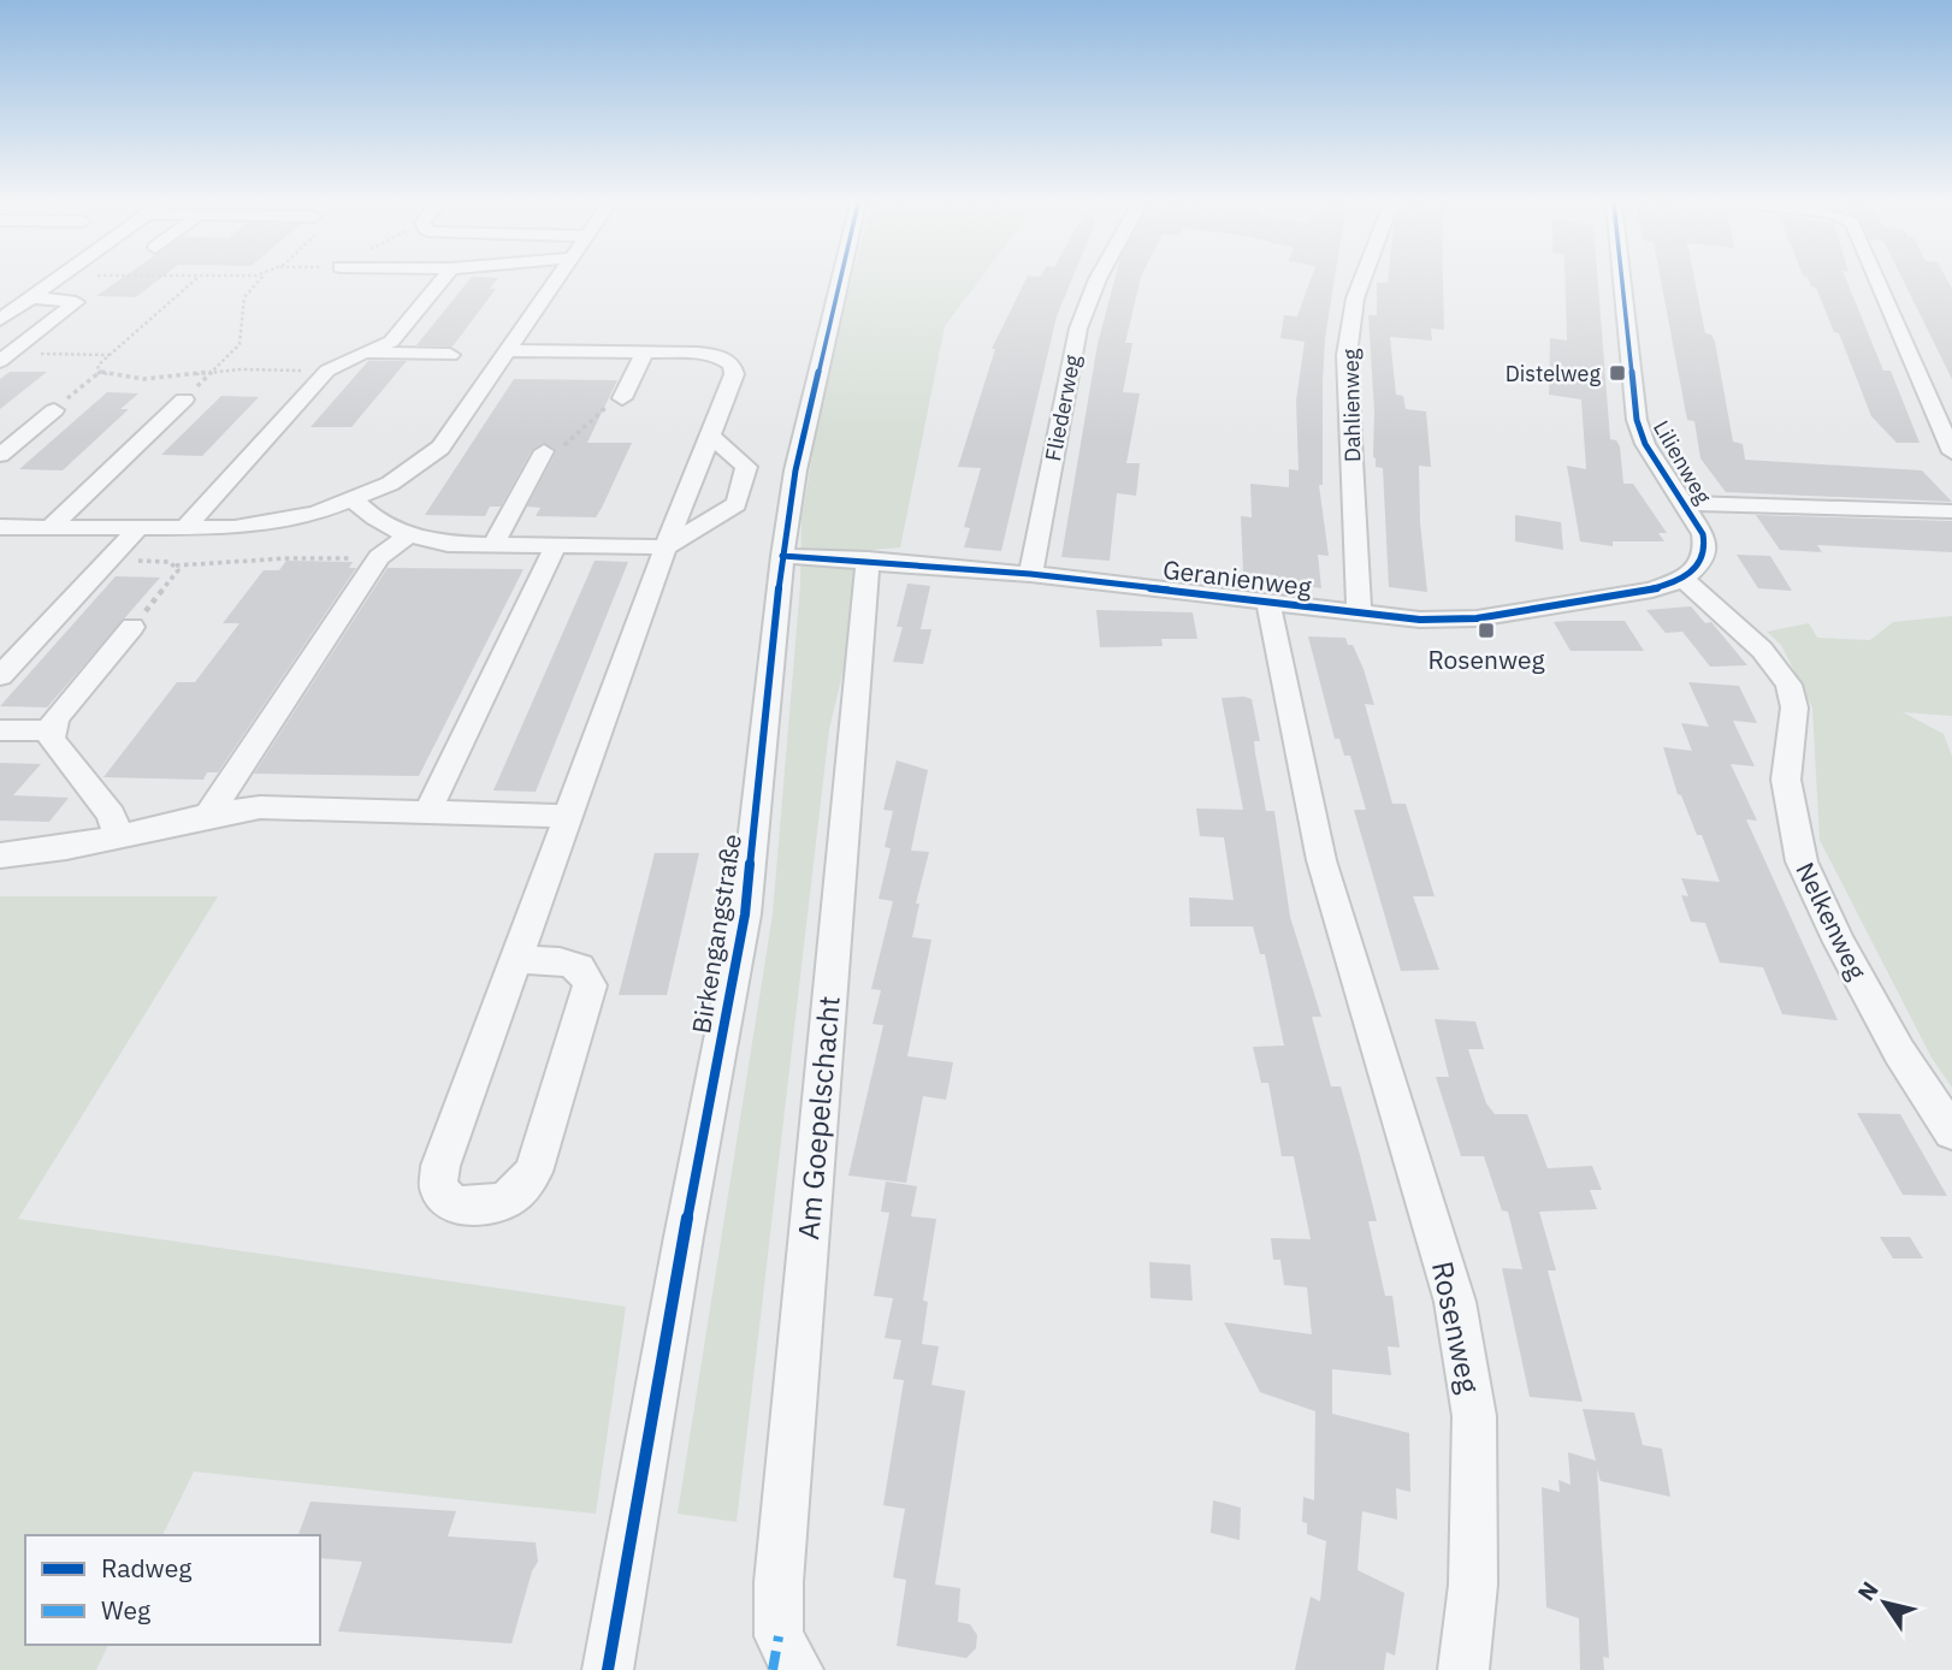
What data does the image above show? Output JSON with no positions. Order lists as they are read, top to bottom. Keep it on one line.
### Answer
{"streets":{"street":["Dahlienweg","Fliederweg","Lilienweg","Geranienweg","Nelkenweg","Birkengangstraße","Am Goepelschacht","Rosenweg"]},"crossings":[["Dahlienweg","Geranienweg"],["Fliederweg","Geranienweg"],["Lilienweg","Geranienweg"],["Lilienweg","Nelkenweg"],["Geranienweg","Nelkenweg"],["Geranienweg","Birkengangstraße"],["Geranienweg","Am Goepelschacht"],["Geranienweg","Rosenweg"]],"places":{"transit":["Distelweg","Rosenweg"]},"legend":["Radweg","Weg"],"north":"top left"}
